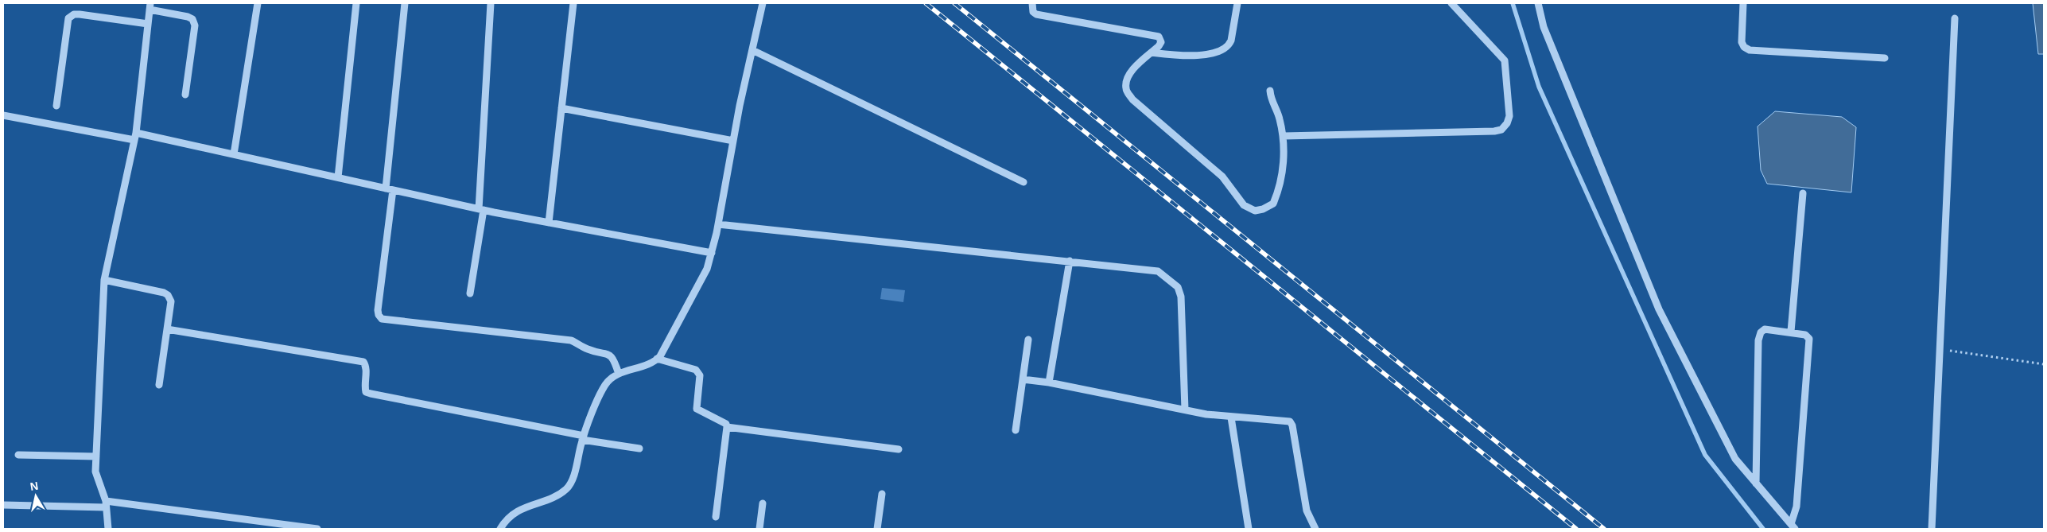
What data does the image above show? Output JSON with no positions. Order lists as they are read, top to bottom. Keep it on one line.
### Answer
{"north":"top"}
